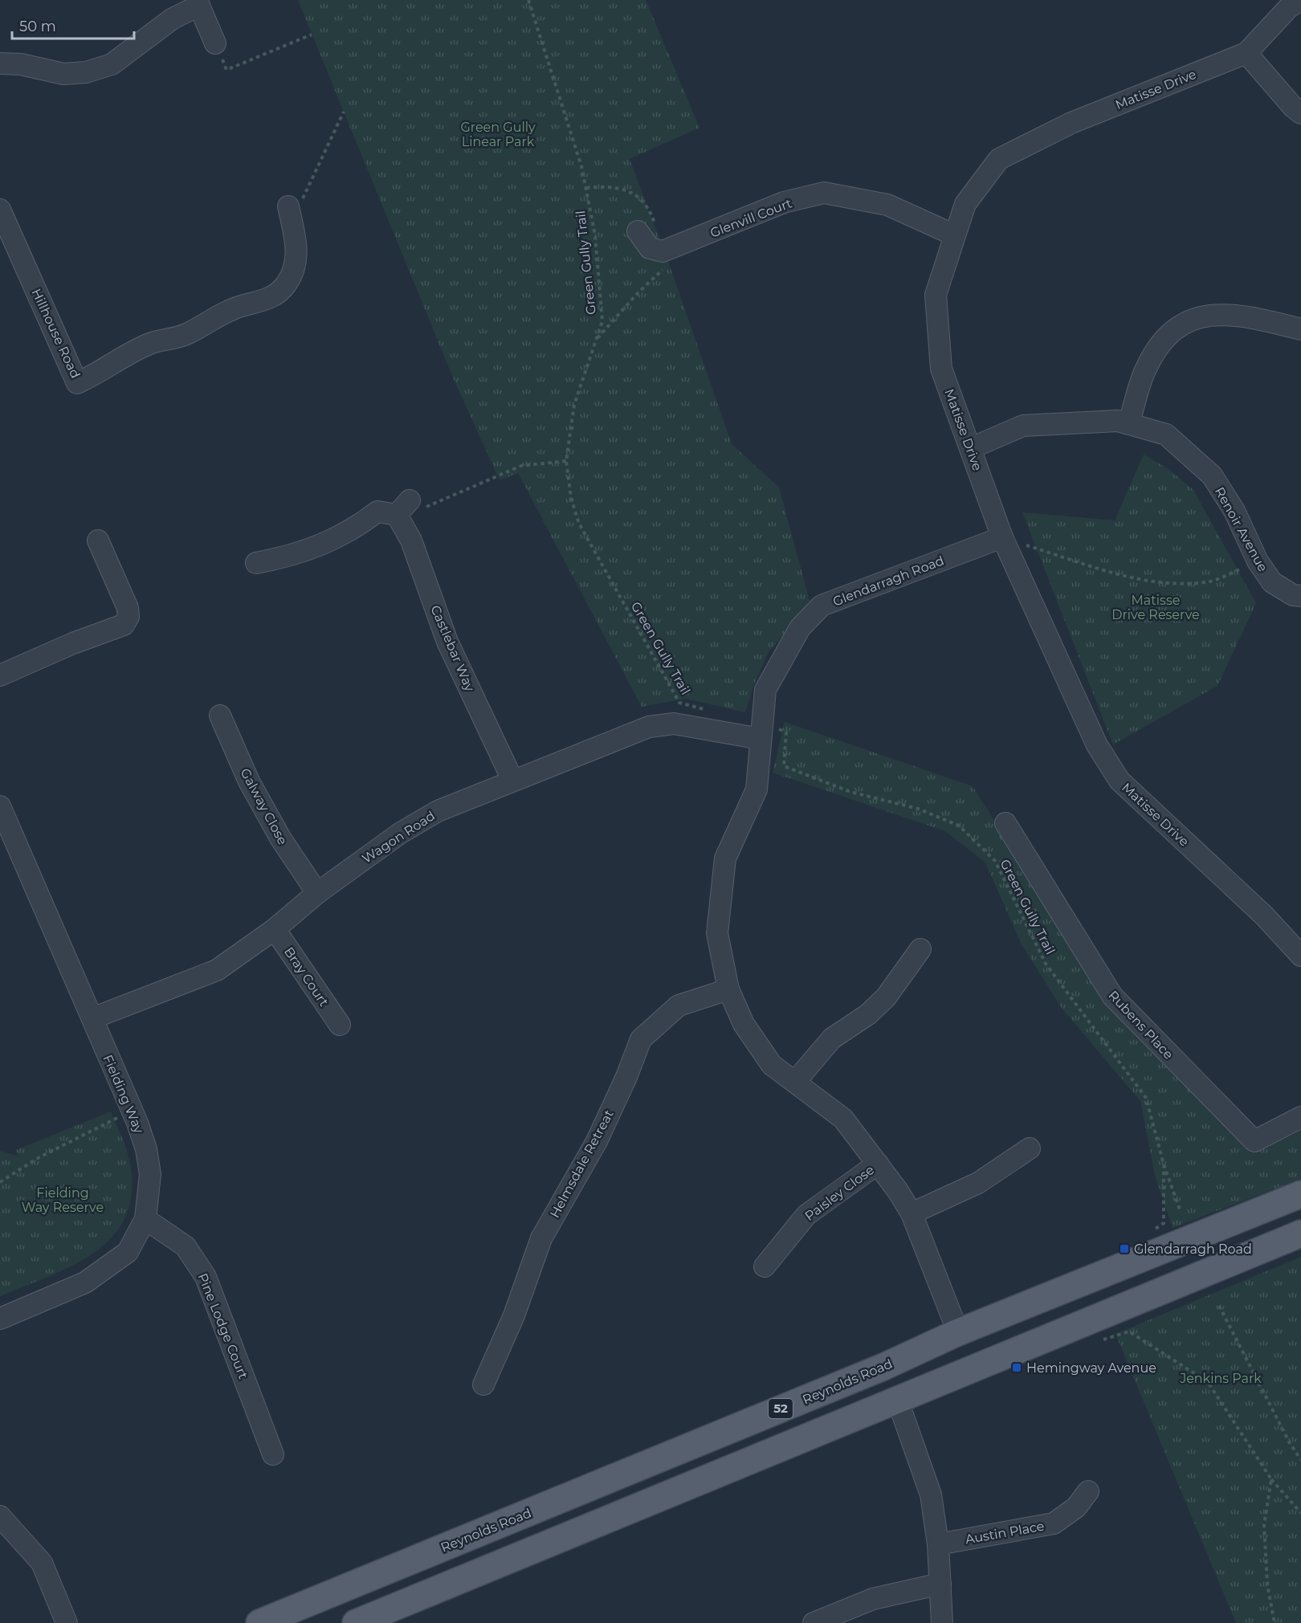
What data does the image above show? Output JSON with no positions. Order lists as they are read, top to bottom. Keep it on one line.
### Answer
{"streets":{"main road":["Reynolds Road","52"],"street":["Matisse Drive","Glenvill Court","Hillhouse Road","Renoir Avenue","Glendarragh Road","Castlebar Way","Galway Close","Wagon Road","Bray Court","Rubens Place","Fielding Way","Helmsdale Retreat","Paisley Close","Pine Lodge Court","Austin Place"],"path":["Green Gully Trail"]},"crossings":[["Matisse Drive","Glenvill Court"],["Matisse Drive","Renoir Avenue"],["Matisse Drive","Glendarragh Road"],["Green Gully Trail","Glendarragh Road"],["Green Gully Trail","Wagon Road"],["Glendarragh Road","Wagon Road"],["Glendarragh Road","Helmsdale Retreat"],["Glendarragh Road","Paisley Close"],["Glendarragh Road","Reynolds Road"],["Castlebar Way","Wagon Road"],["Galway Close","Wagon Road"],["Wagon Road","Bray Court"],["Wagon Road","Fielding Way"],["Fielding Way","Pine Lodge Court"]],"parks":["Green Gully Linear Park","Matisse Drive Reserve","Fielding Way Reserve","Jenkins Park"],"places":{"transit":["Glendarragh Road","Hemingway Avenue"]},"scale_bar":"50 m"}
